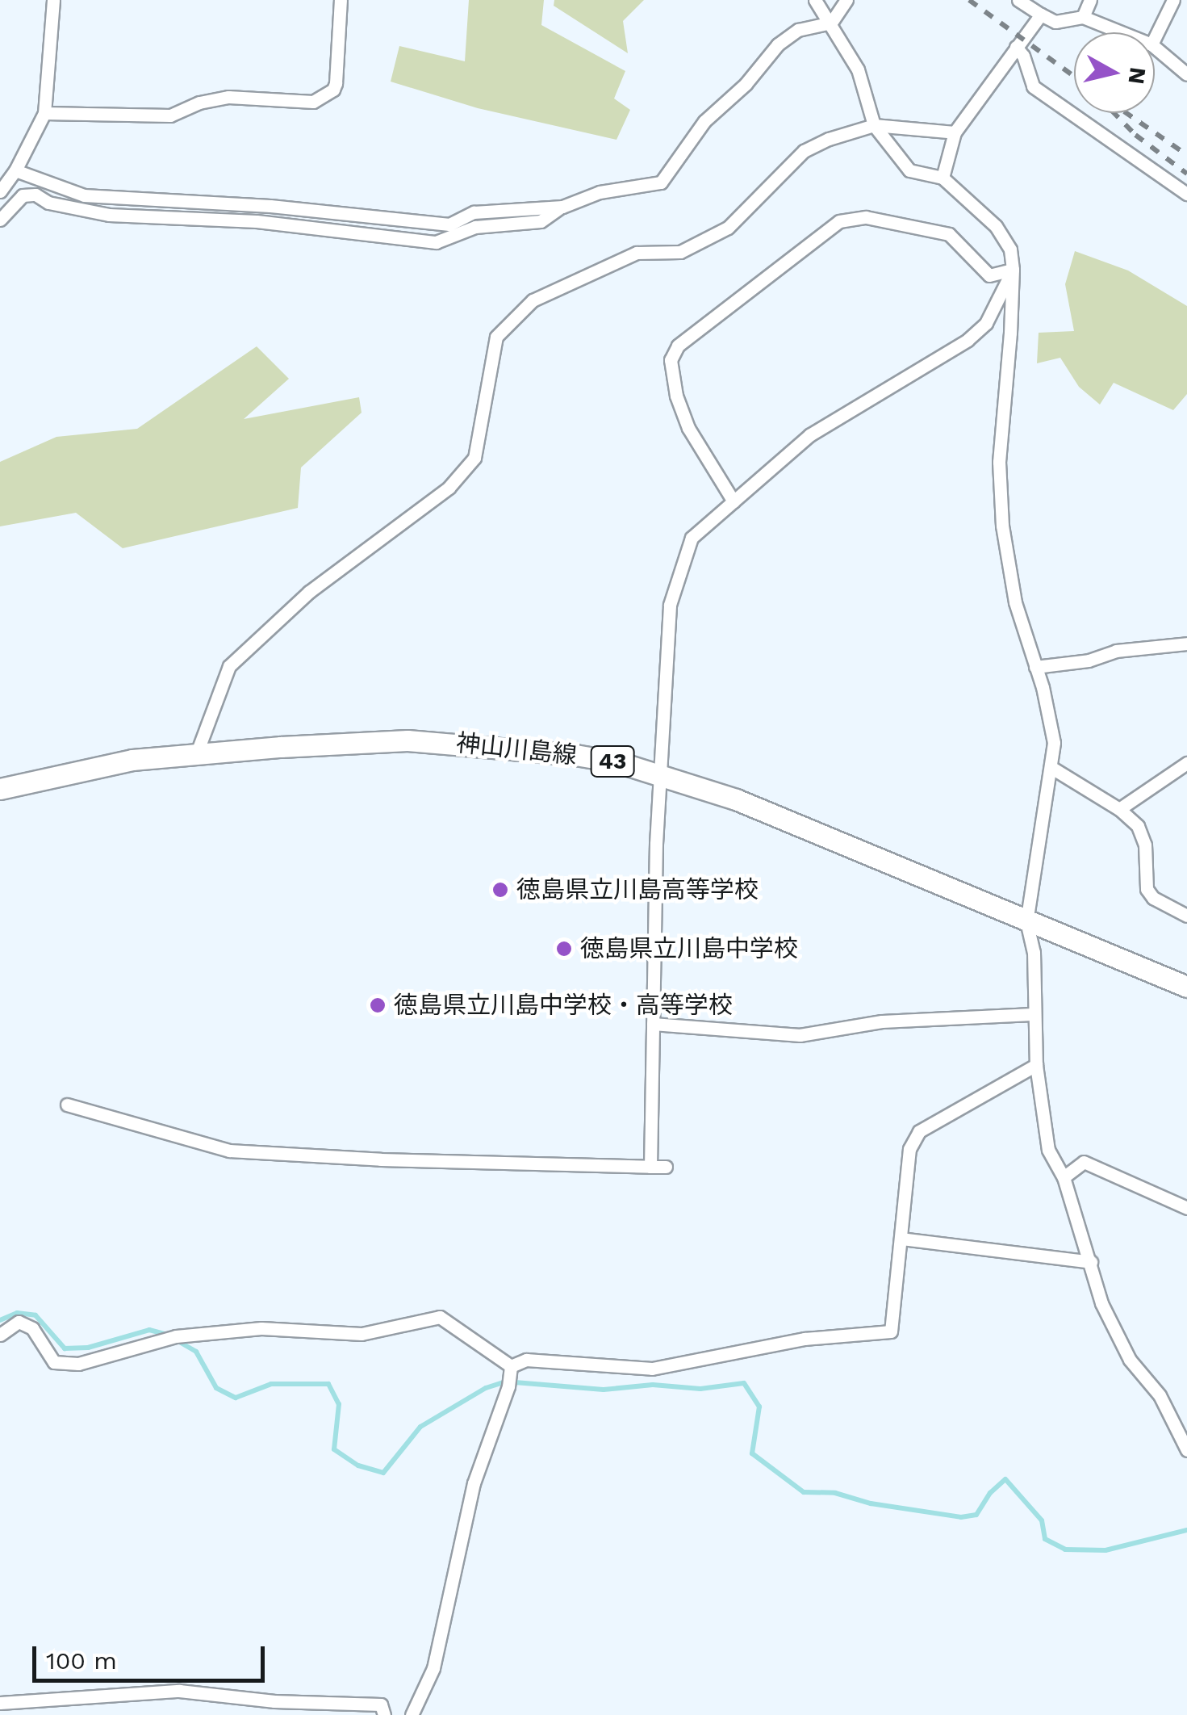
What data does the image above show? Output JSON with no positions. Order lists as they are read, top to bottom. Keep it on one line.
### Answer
{"streets":{"main road":["神山川島線","43"]},"places":["徳島県立川島高等学校","徳島県立川島中学校","徳島県立川島中学校・高等学校"],"scale_bar":"100 m","north":"right"}
